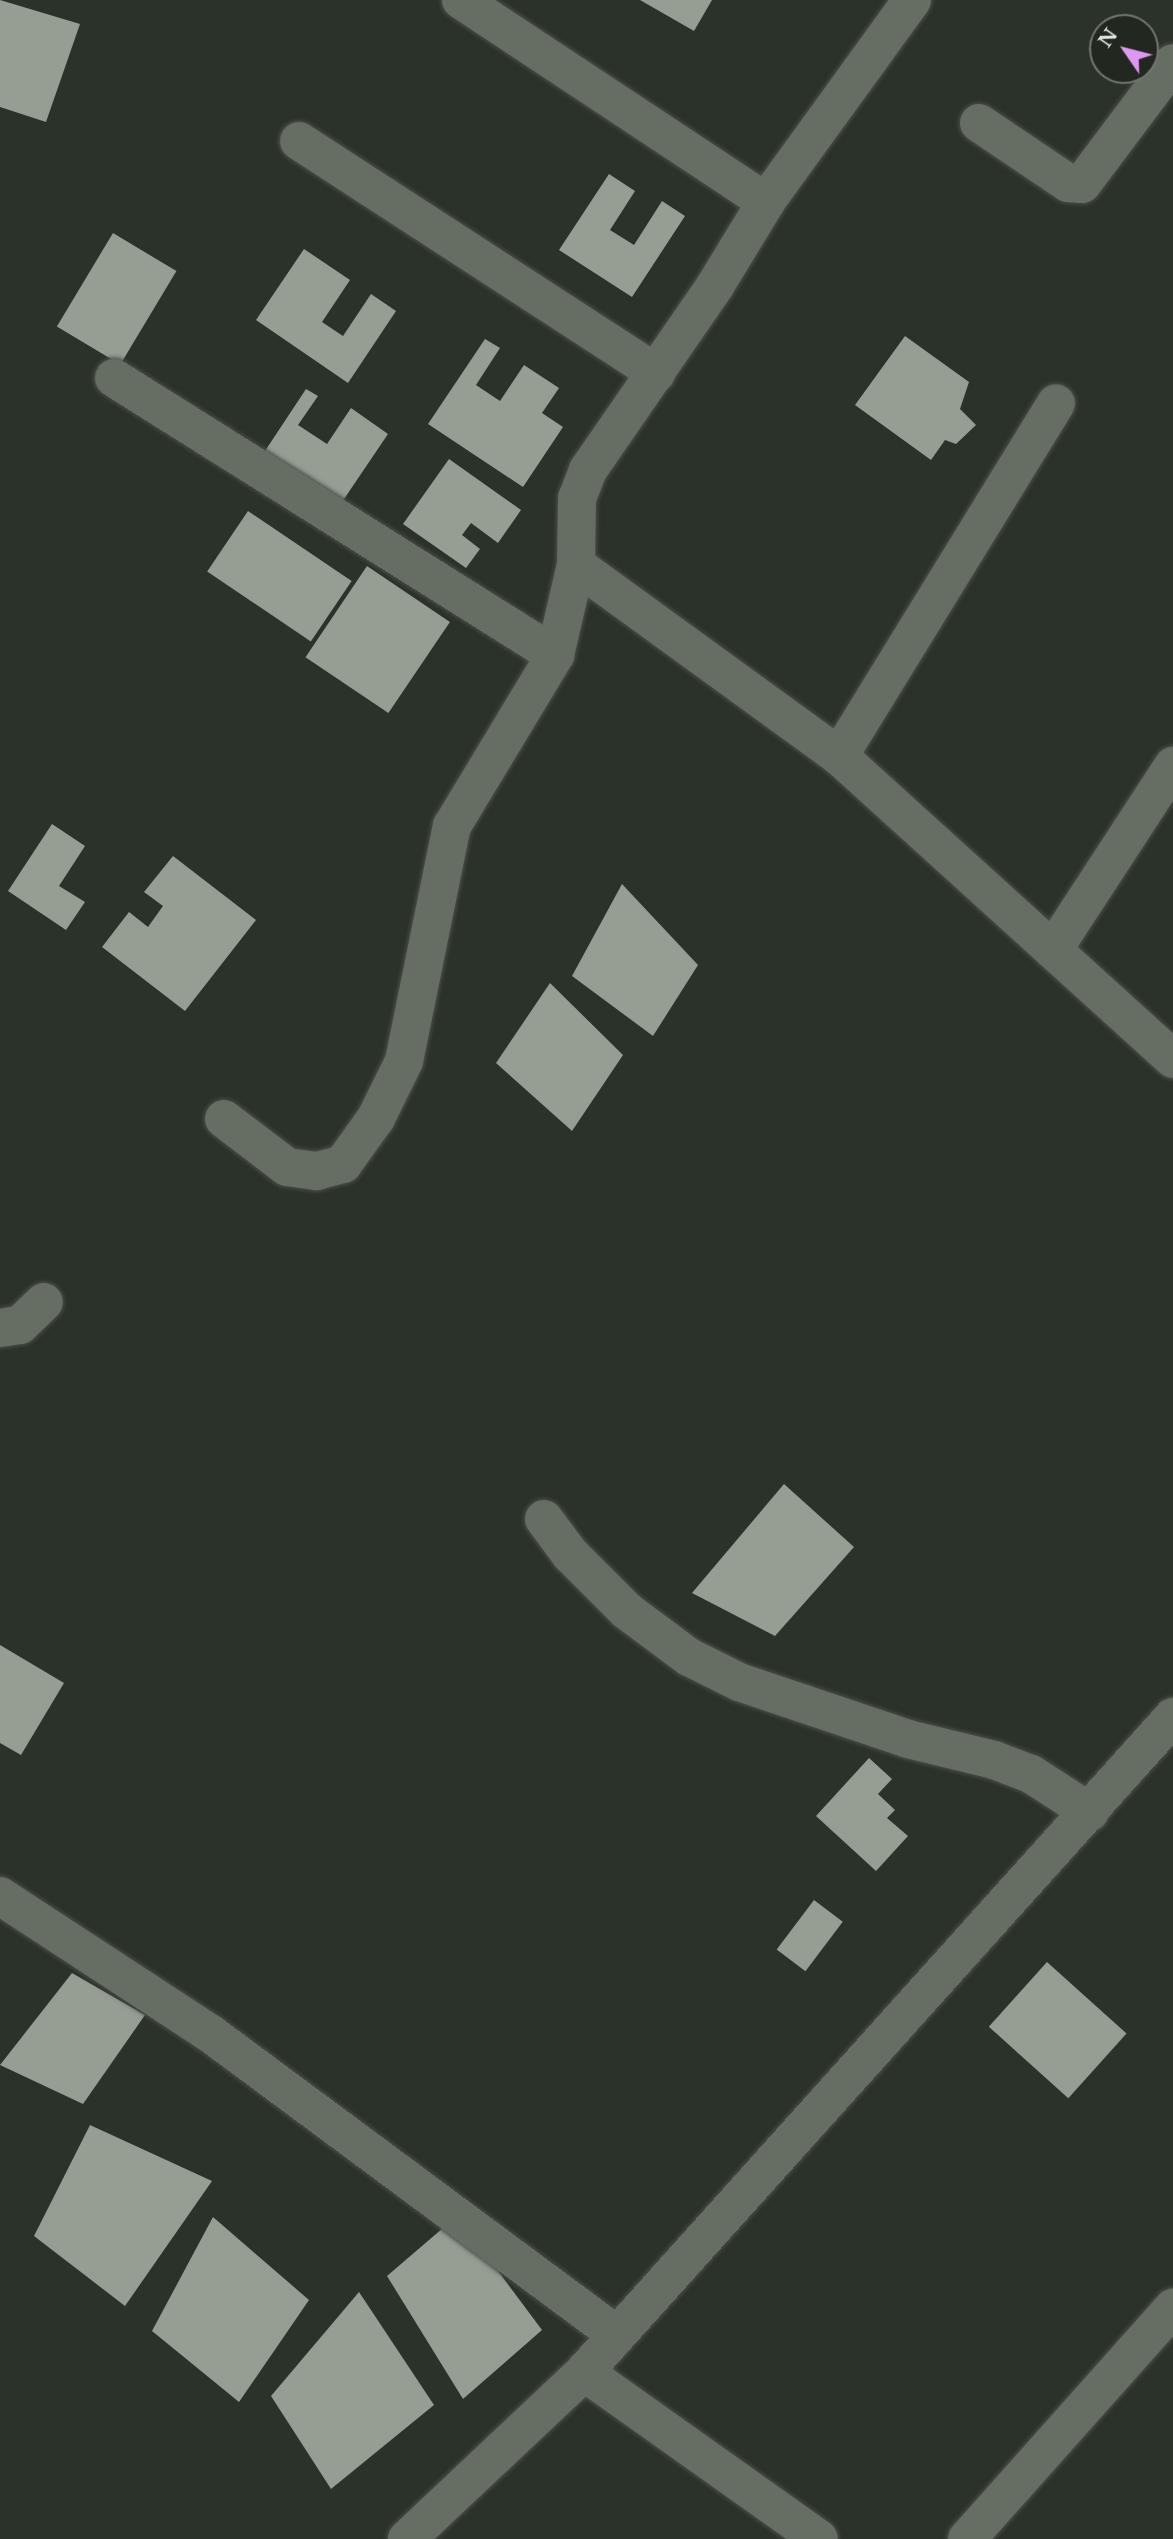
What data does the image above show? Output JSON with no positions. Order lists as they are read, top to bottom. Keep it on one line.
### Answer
{"north":"top left"}
